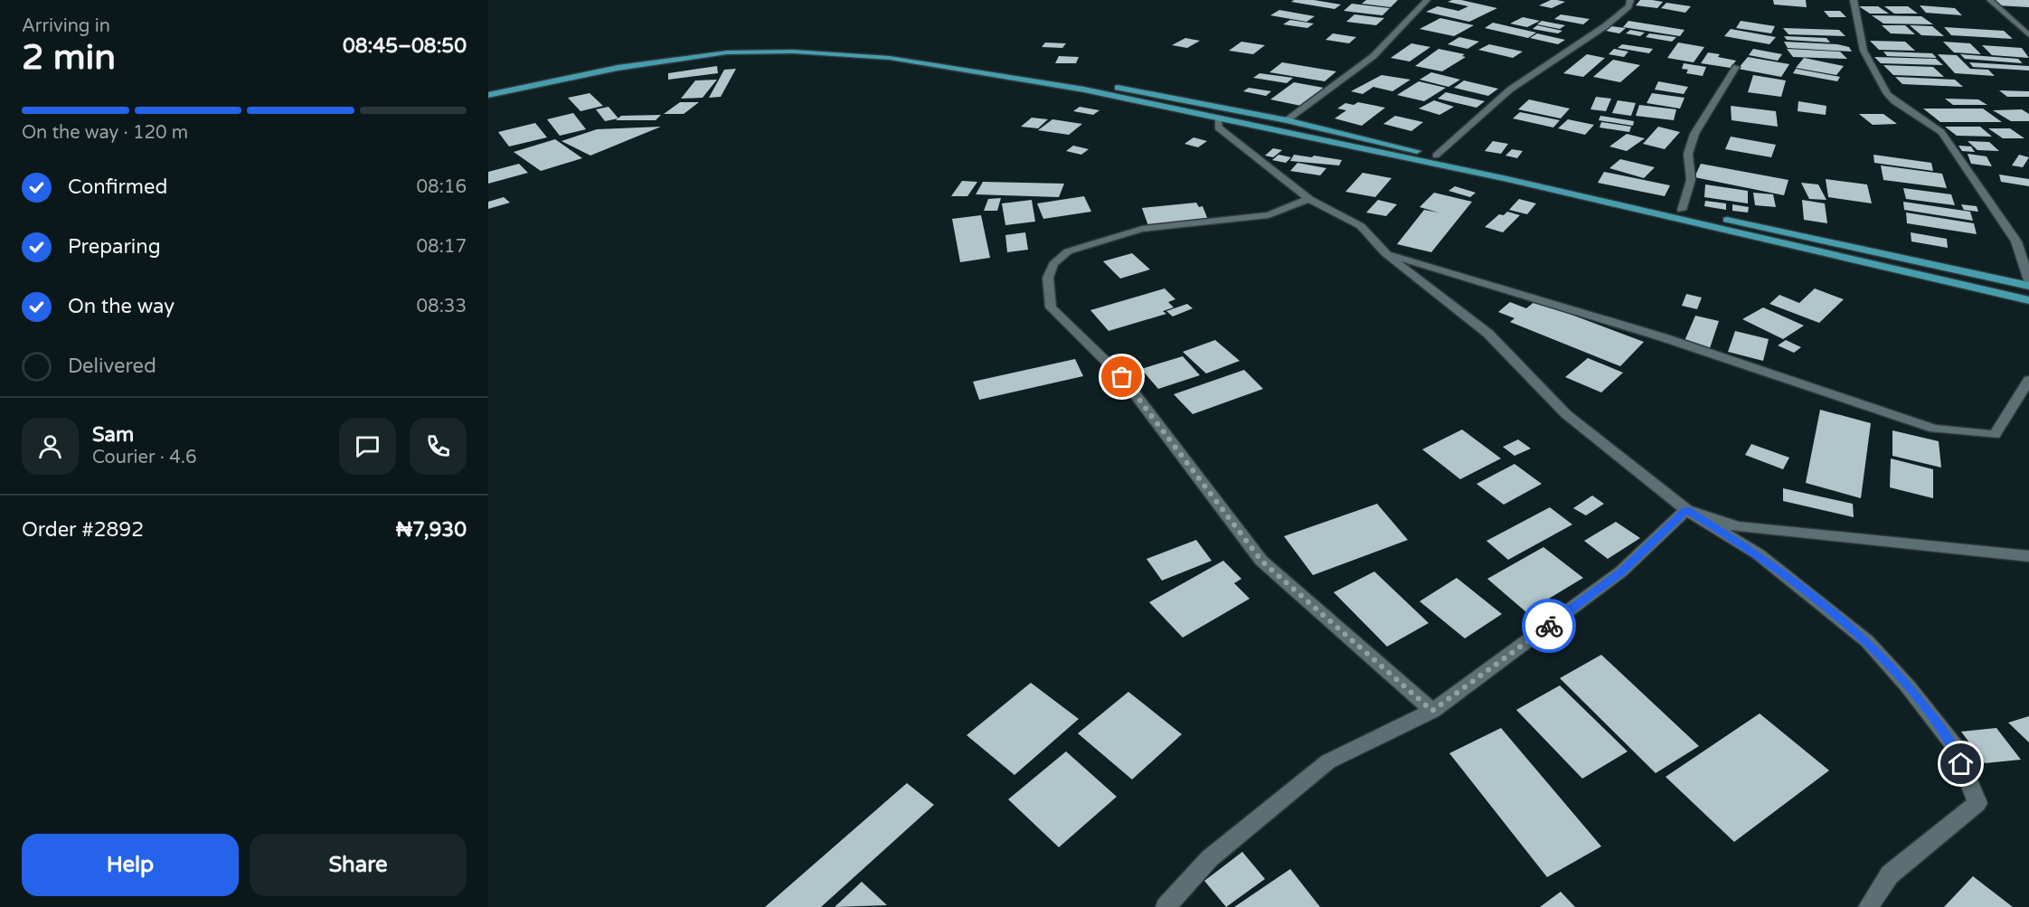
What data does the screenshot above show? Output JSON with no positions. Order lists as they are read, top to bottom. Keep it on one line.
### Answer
{"page":{"heading":["2 min","Arriving in","08:45–08:50"],"panel":["Sam","Courier · 4.6","Order #2892","₦7,930"],"bar":"On the way · 120 m","list":[["Confirmed","08:16"],["Preparing","08:17"],["On the way","08:33"],"Delivered"],"buttons":["Help","Share"]}}
